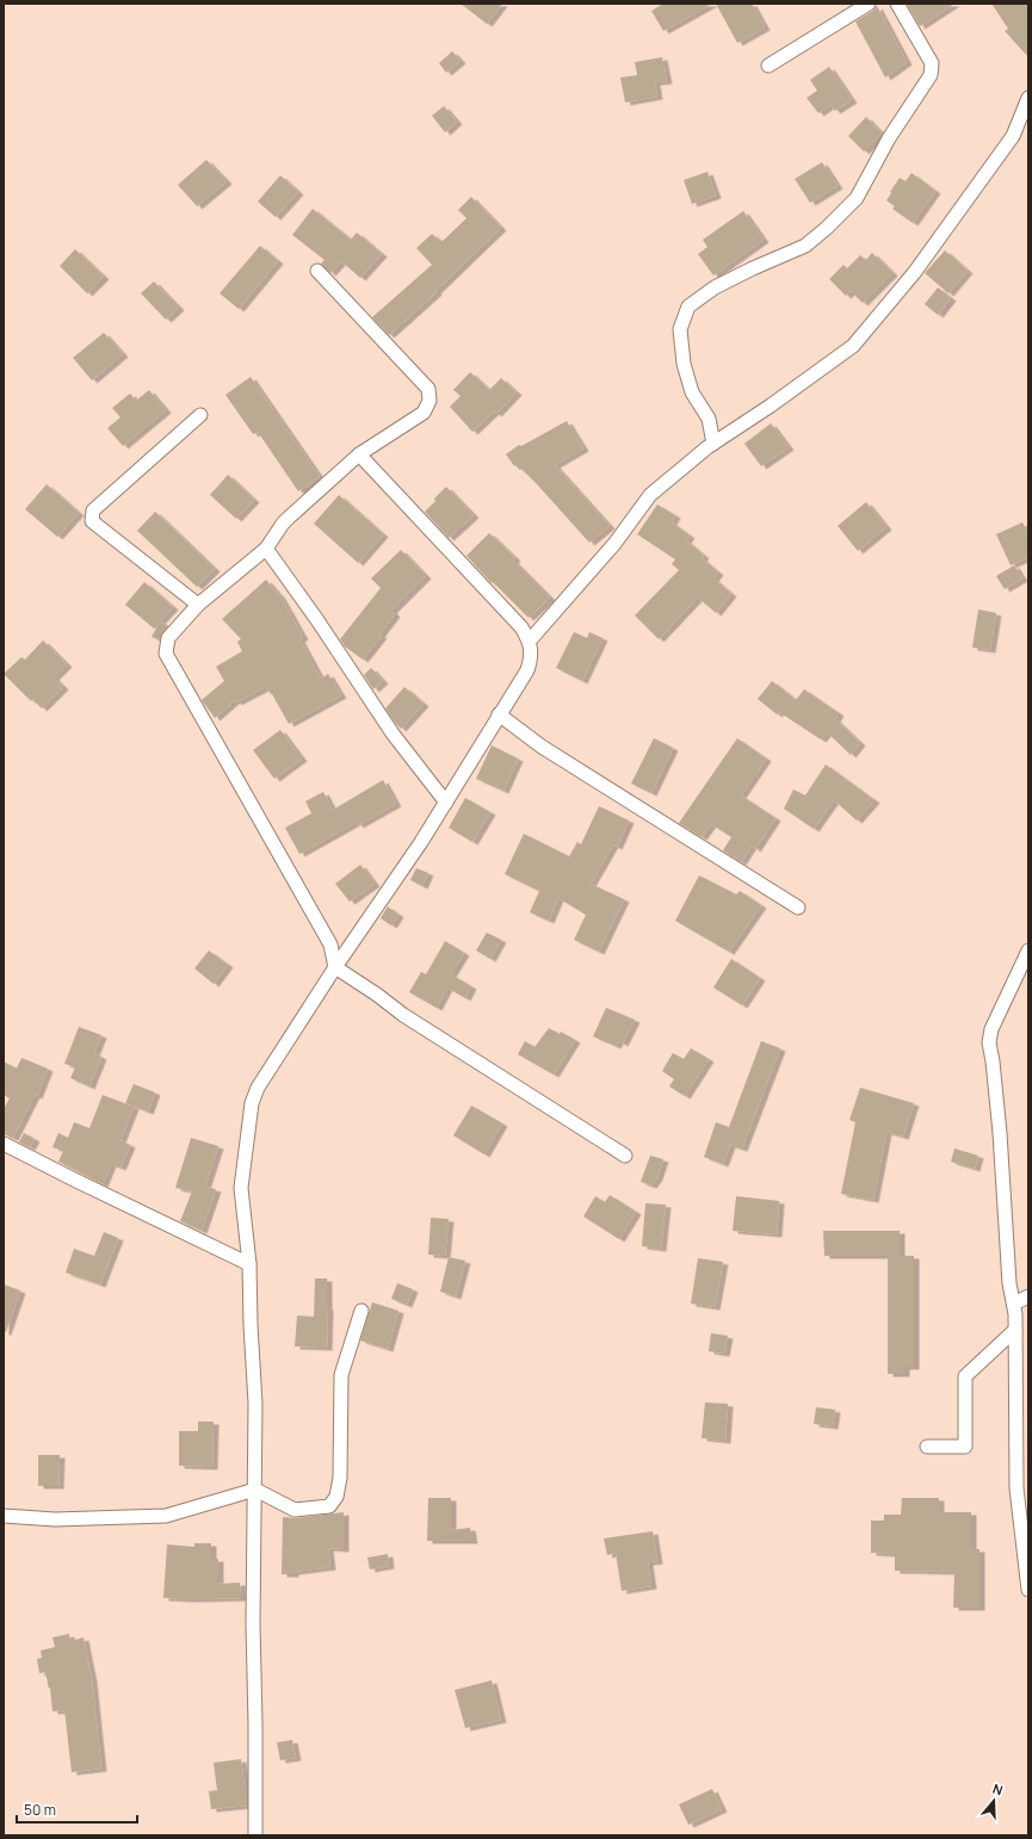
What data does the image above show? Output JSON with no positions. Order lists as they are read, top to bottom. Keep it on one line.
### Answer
{"scale_bar":"50 m","north":"top"}
